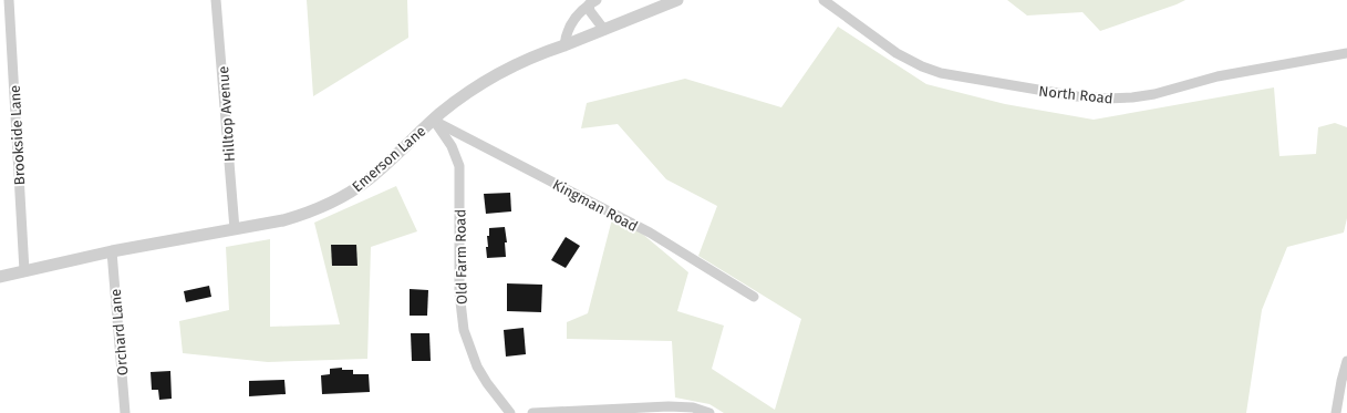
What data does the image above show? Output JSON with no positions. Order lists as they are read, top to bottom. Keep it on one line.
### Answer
{"streets":{"street":["North Road","Hilltop Avenue","Brookside Lane","Emerson Lane","Kingman Road","Old Farm Road","Orchard Lane"]},"crossings":[["Hilltop Avenue","Emerson Lane"],["Brookside Lane","Emerson Lane"],["Emerson Lane","Kingman Road"],["Emerson Lane","Old Farm Road"],["Emerson Lane","Orchard Lane"],["Kingman Road","Old Farm Road"]]}
